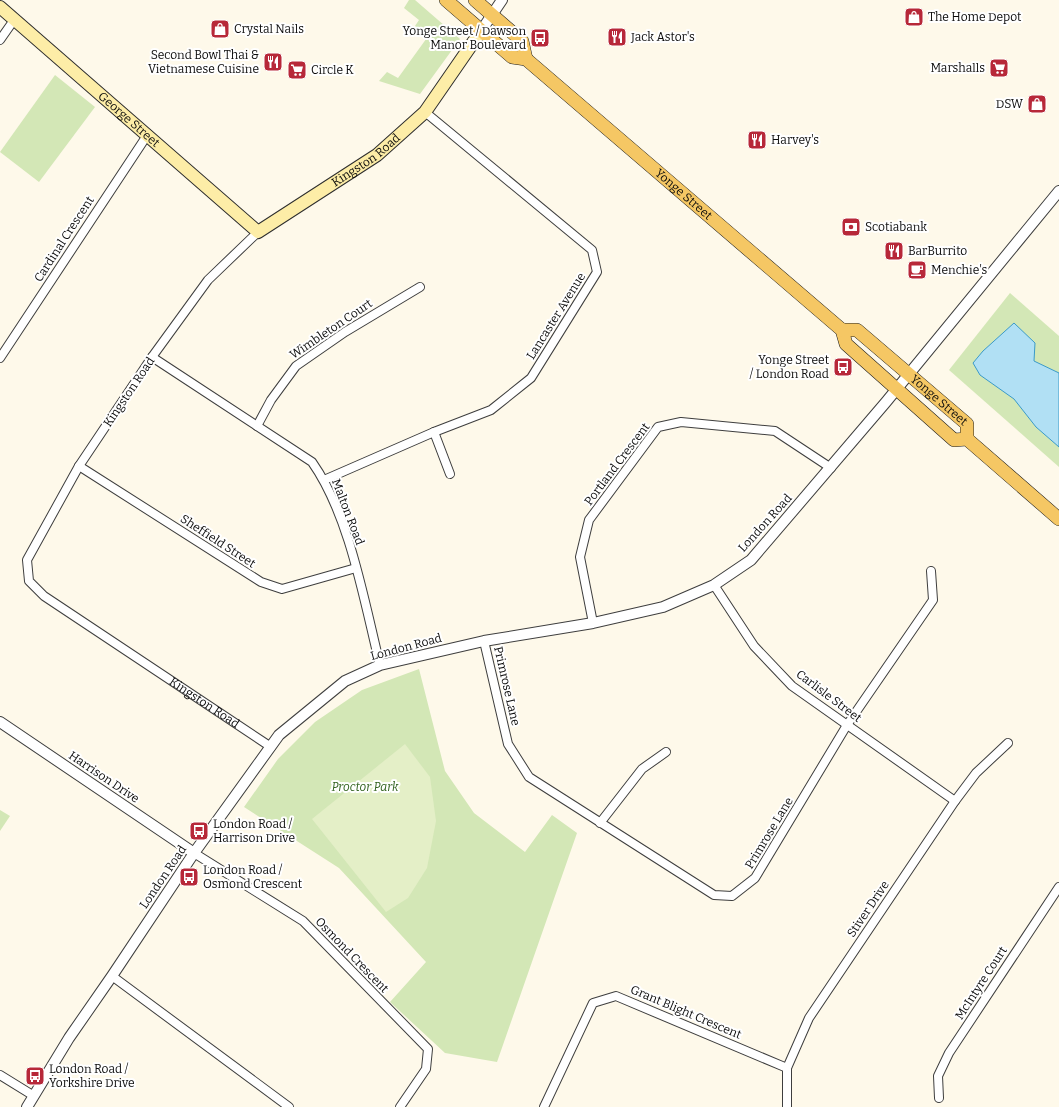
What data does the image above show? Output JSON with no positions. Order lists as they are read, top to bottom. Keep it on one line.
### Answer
{"streets":{"main road":["George Street","Kingston Road","Yonge Street"],"street":["Cardinal Crescent","Lancaster Avenue","Wimbleton Court","Portland Crescent","Malton Road","London Road","Sheffield Street","Primrose Lane","Carlisle Street","Harrison Drive","Stiver Drive","Osmond Crescent","McIntyre Court","Grant Blight Crescent"]},"crossings":[["George Street","Kingston Road"],["George Street","Cardinal Crescent"],["Kingston Road","Yonge Street"],["Kingston Road","Lancaster Avenue"],["Kingston Road","Malton Road"],["Kingston Road","London Road"],["Kingston Road","Sheffield Street"],["Yonge Street","London Road"],["Lancaster Avenue","Malton Road"],["Wimbleton Court","Malton Road"],["Portland Crescent","London Road"],["Malton Road","London Road"],["Malton Road","Sheffield Street"],["London Road","Primrose Lane"],["London Road","Carlisle Street"],["London Road","Harrison Drive"],["London Road","Osmond Crescent"],["Primrose Lane","Carlisle Street"],["Carlisle Street","Stiver Drive"],["Harrison Drive","Osmond Crescent"],["Stiver Drive","Grant Blight Crescent"]],"parks":["Proctor Park"],"places":{"shop":["The Home Depot","Crystal Nails","DSW"],"restaurant":["Jack Astor's","Second Bowl Thai & Vietnamese Cuisine","Harvey's","BarBurrito"],"bus stop":["Yonge Street / Dawson Manor Boulevard","Yonge Street / London Road","London Road / Harrison Drive","London Road / Osmond Crescent","London Road / Yorkshire Drive"],"supermarket":["Marshalls","Circle K"],"bank":["Scotiabank"],"cafe":["Menchie's"]}}
